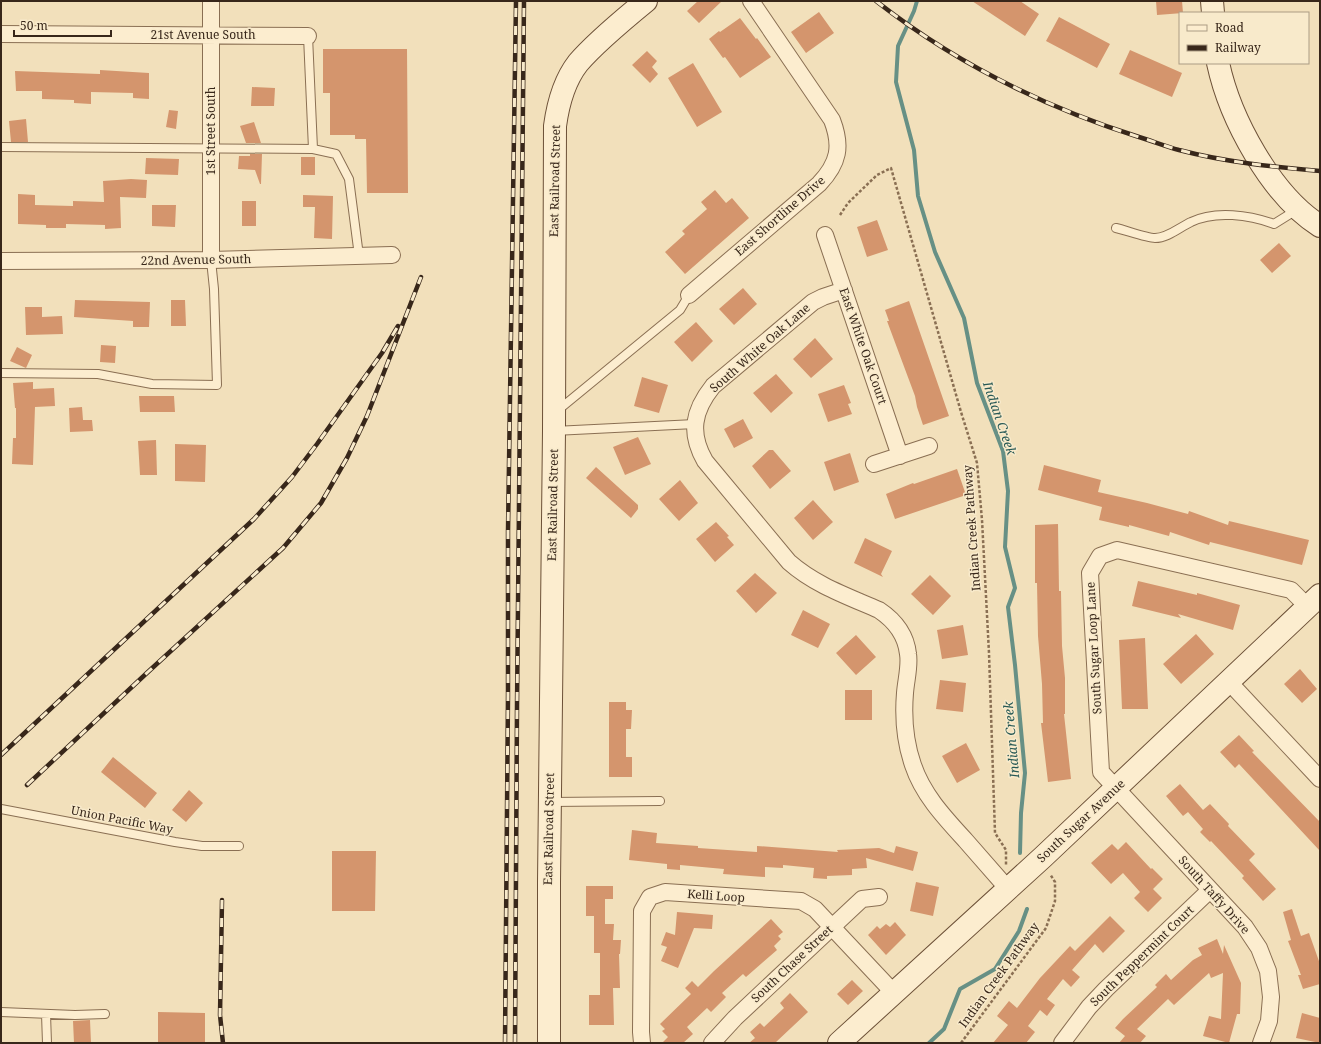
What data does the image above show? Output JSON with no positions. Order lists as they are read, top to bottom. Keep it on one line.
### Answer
{"streets":{"street":["21st Avenue South","1st Street South","East Railroad Street","East Shortline Drive","22nd Avenue South","East White Oak Court","South White Oak Lane","South Sugar Loop Lane","South Sugar Avenue","South Taffy Drive","Kelli Loop","South Peppermint Court","South Chase Street"],"lane":["Union Pacific Way"],"path":["Indian Creek Pathway"]},"crossings":[["21st Avenue South","1st Street South"],["1st Street South","22nd Avenue South"],["East White Oak Court","South White Oak Lane"],["Indian Creek Pathway","South Sugar Avenue"],["South Sugar Loop Lane","South Sugar Avenue"],["South Sugar Loop Lane","South Taffy Drive"],["South Sugar Avenue","South Taffy Drive"],["South Sugar Avenue","Kelli Loop"],["South Taffy Drive","South Peppermint Court"],["Kelli Loop","South Chase Street"]],"water":["Indian Creek"],"legend":["Road","Railway"],"scale_bar":"50 m"}
